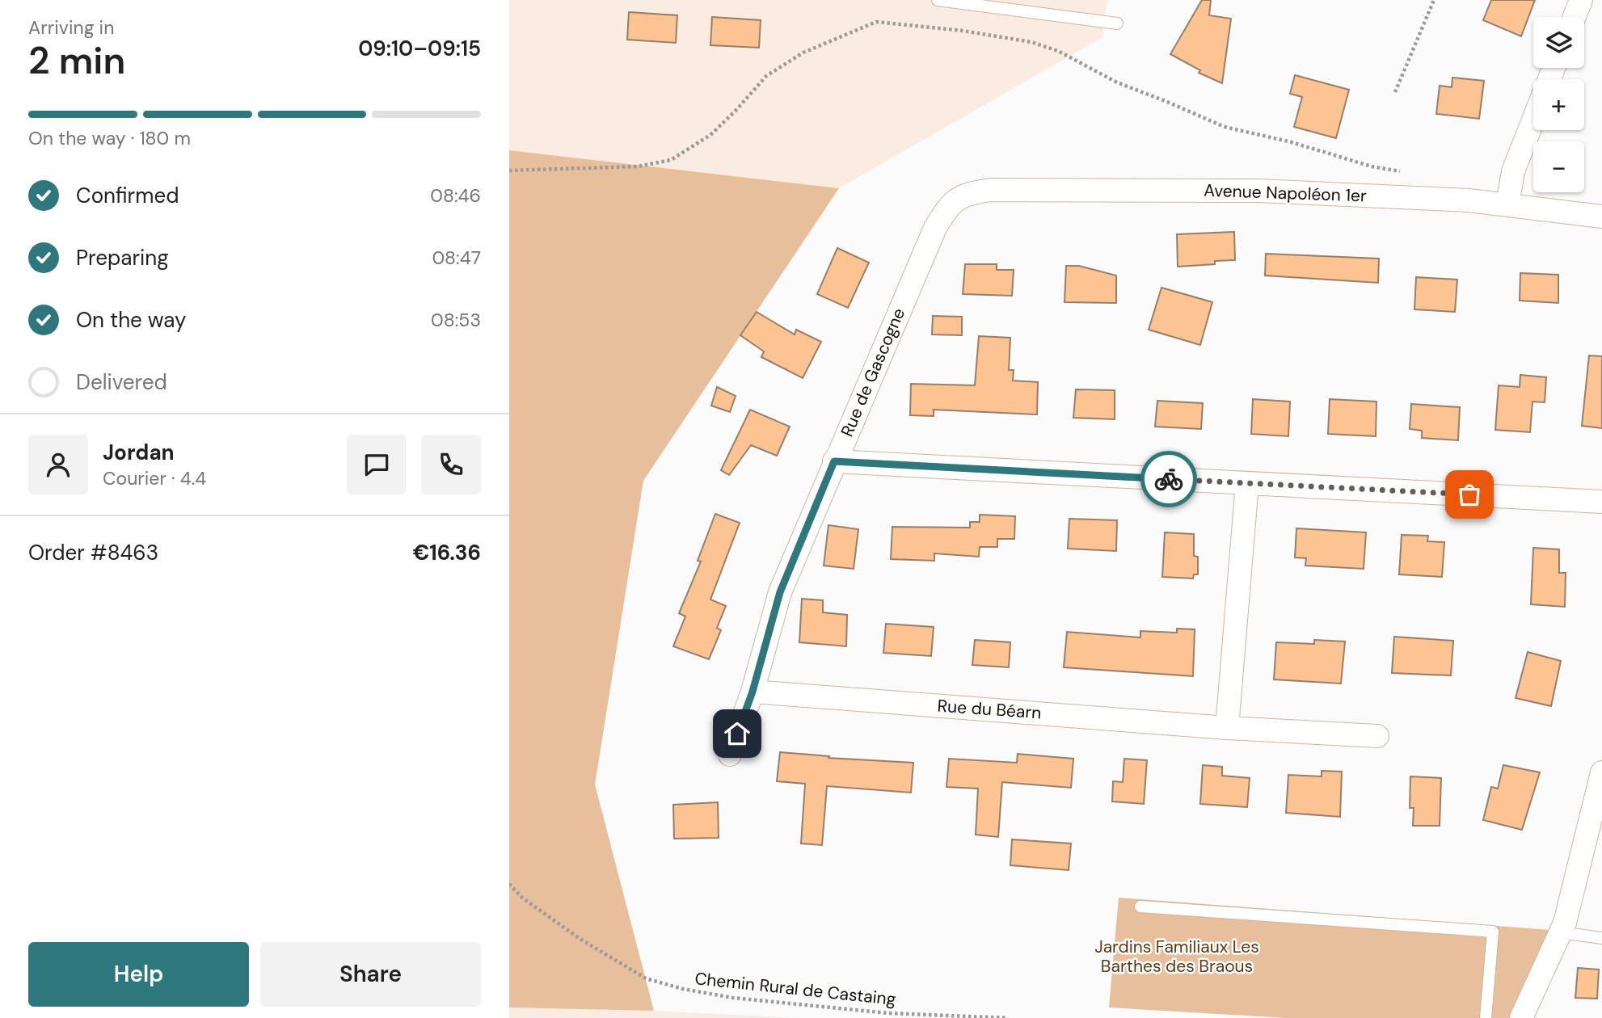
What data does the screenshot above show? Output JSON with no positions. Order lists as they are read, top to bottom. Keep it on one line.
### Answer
{"streets":{"street":["Avenue Napoléon 1er","Rue de Gascogne","Rue du Béarn"],"path":["Chemin Rural de Castaing"]},"crossings":[["Avenue Napoléon 1er","Rue de Gascogne"],["Rue de Gascogne","Rue du Béarn"]],"parks":["Jardins Familiaux Les Barthes des Braous"],"page":{"heading":["2 min","Arriving in","09:10–09:15"],"panel":["Jordan","Courier · 4.4","Order #8463","€16.36"],"map_buttons":["+","−"],"bar":"On the way · 180 m","list":[["Confirmed","08:46"],["Preparing","08:47"],["On the way","08:53"],"Delivered"],"buttons":["Help","Share"]}}
